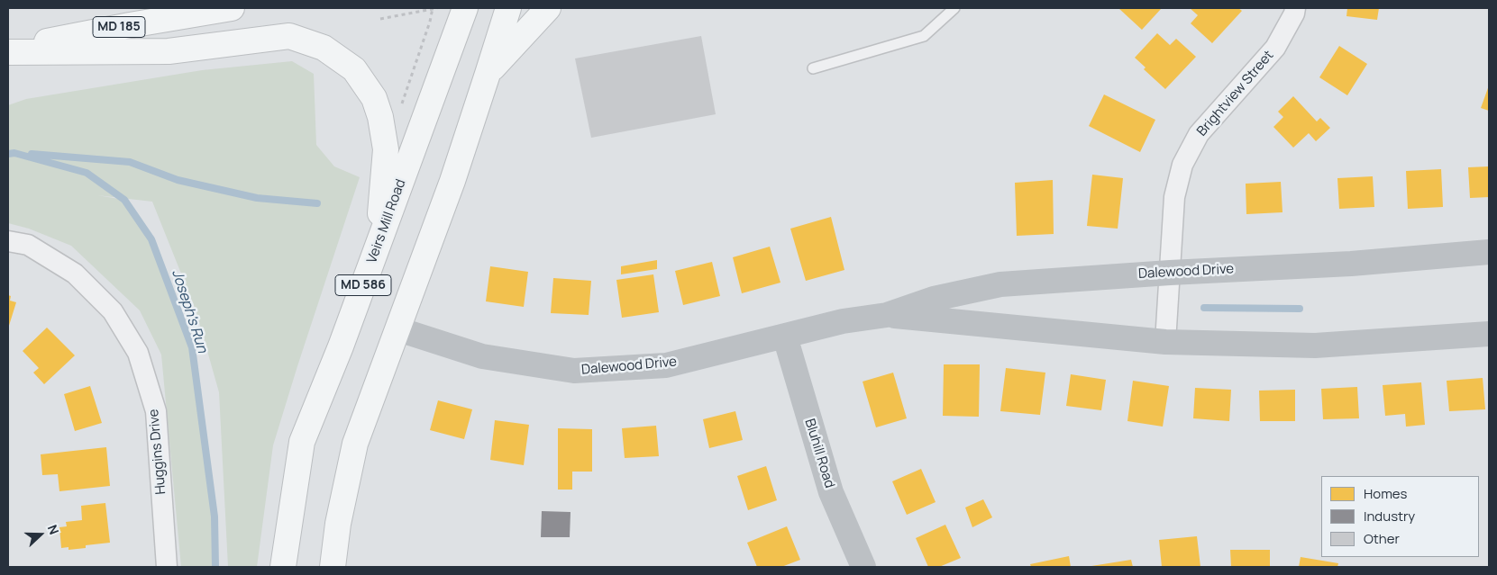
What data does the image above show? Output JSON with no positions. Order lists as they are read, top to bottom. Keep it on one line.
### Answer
{"streets":{"main road":["MD 185","Veirs Mill Road","MD 586"],"street":["Brightview Street","Dalewood Drive","Huggins Drive","Bluhill Road"]},"crossings":[["Brightview Street","Dalewood Drive"],["Dalewood Drive","MD 586"],["Dalewood Drive","Bluhill Road"]],"water":["Joseph's Run"],"legend":["Homes","Industry","Other"],"north":"right"}
